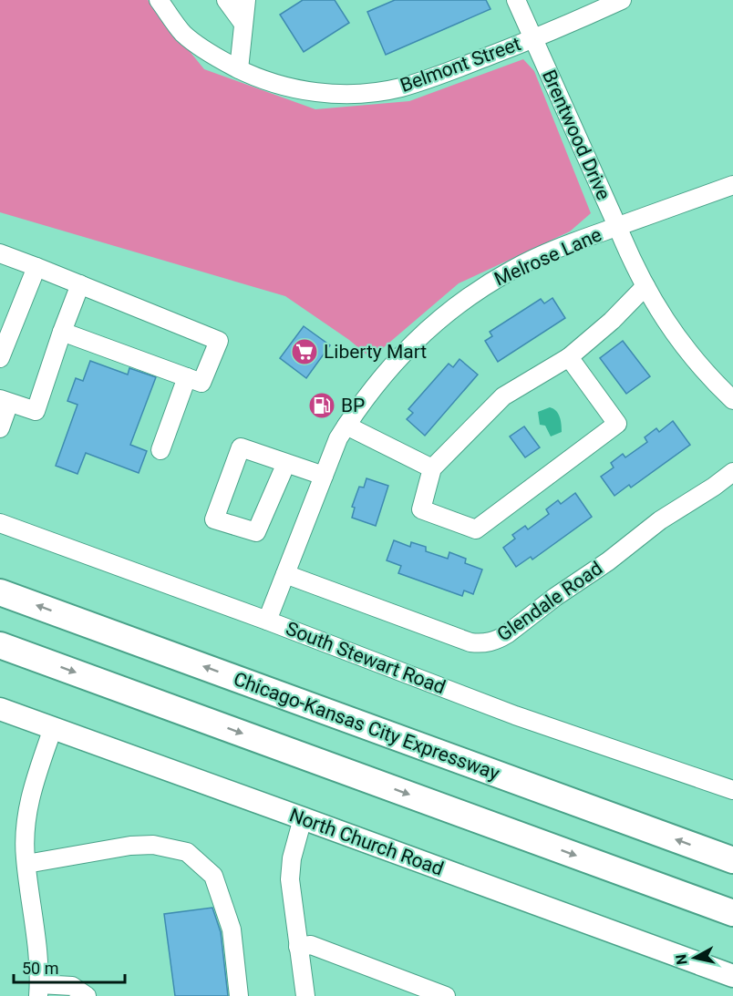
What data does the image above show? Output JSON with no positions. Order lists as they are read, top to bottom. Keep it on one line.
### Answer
{"streets":{"highway":["Chicago-Kansas City Expressway"],"main road":["North Church Road"],"street":["Belmont Street","Brentwood Drive","Melrose Lane","Glendale Road","South Stewart Road"]},"crossings":[["Belmont Street","Brentwood Drive"],["Brentwood Drive","Melrose Lane"],["Melrose Lane","Glendale Road"],["Melrose Lane","South Stewart Road"]],"places":{"supermarket":["Liberty Mart"],"fuel station":["BP"]},"scale_bar":"50 m","north":"left"}
